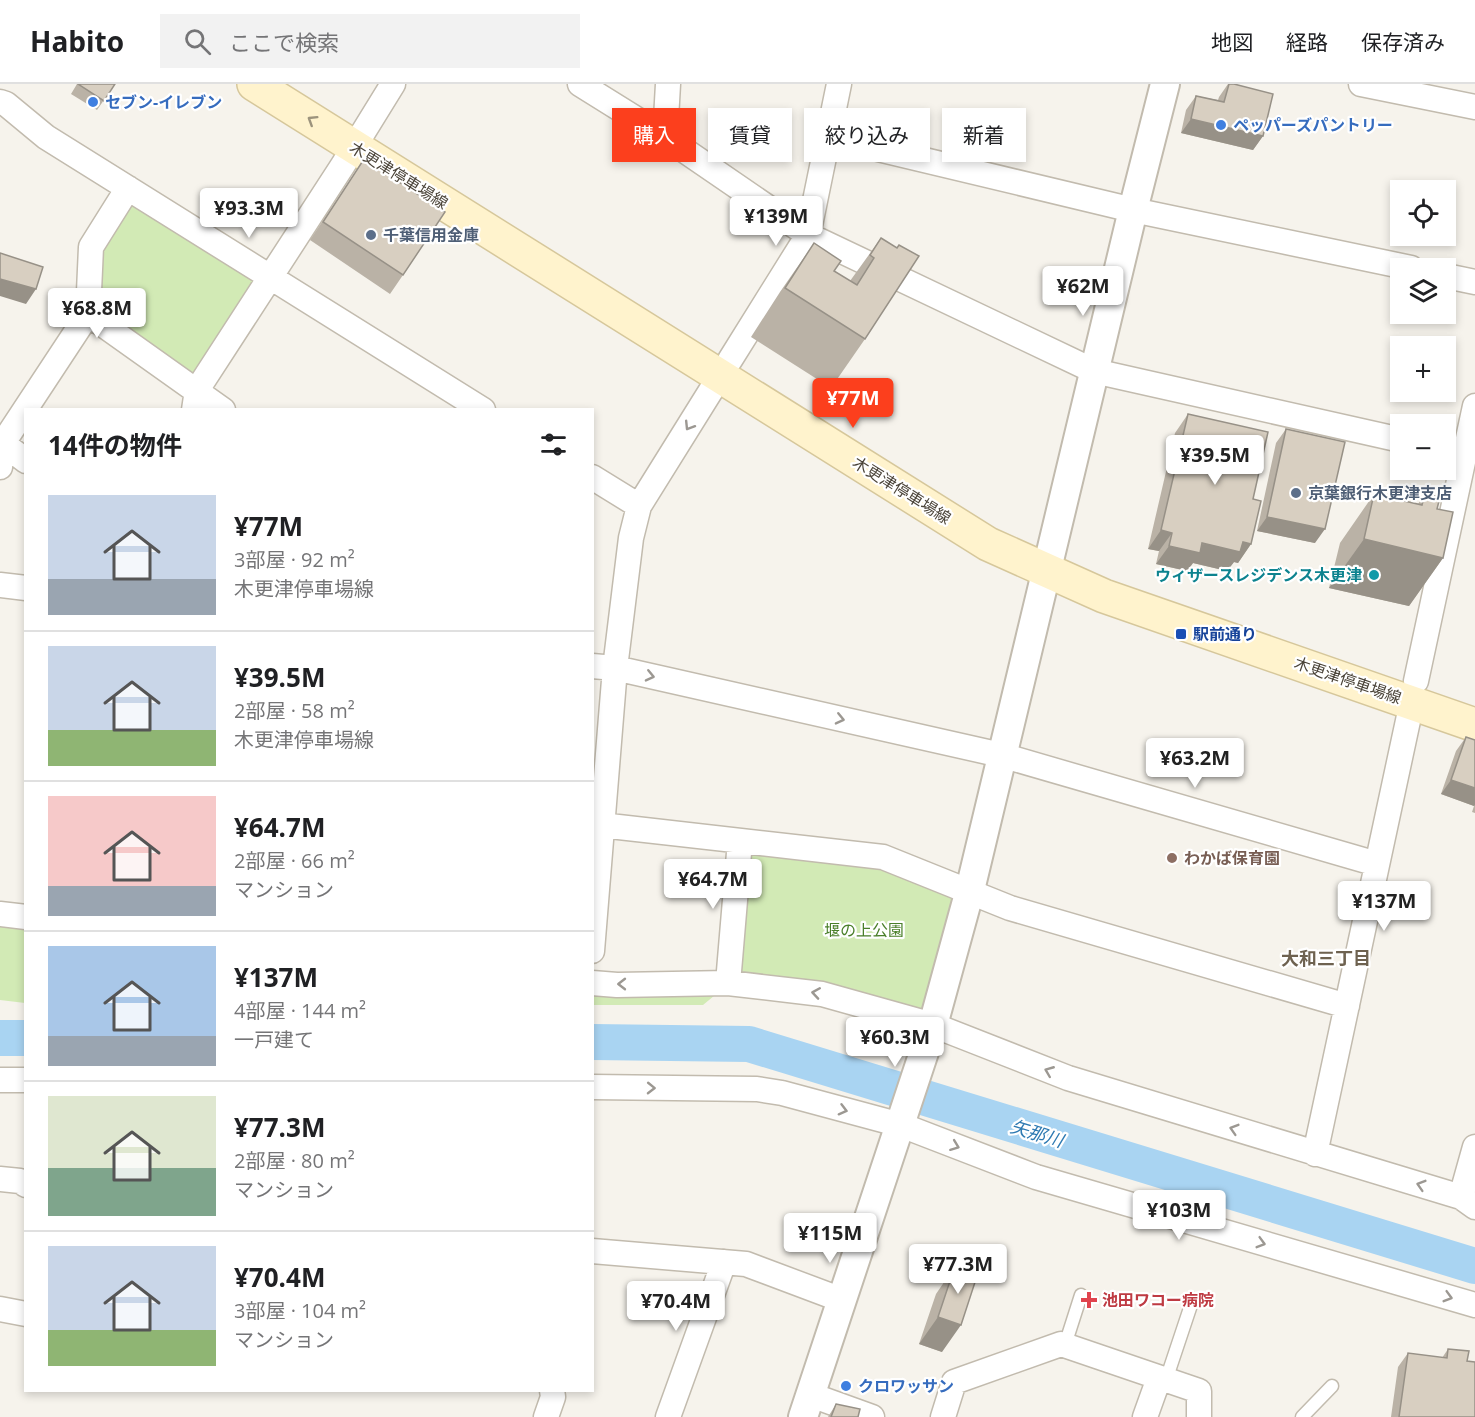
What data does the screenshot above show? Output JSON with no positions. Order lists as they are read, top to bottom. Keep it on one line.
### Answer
{"streets":{"main road":["木更津停車場線"]},"districts":["大和三丁目"],"water":["矢那川"],"parks":["堰の上公園"],"places":{"other":["セブン-イレブン","ペッパーズパントリー","千葉信用金庫","京葉銀行木更津支店","ウィザースレジデンス木更津","わかば保育園","クロワッサン"],"transit":["駅前通り"],"health":["池田ワコー病院"]},"page":{"header":"Habito","search":"ここで検索","nav":["地図","経路","保存済み"],"chip":["購入","賃貸","絞り込み","新着"],"map_buttons":["+","−"],"price":["¥93.3M","¥139M","¥62M","¥68.8M","¥77M","¥39.5M","¥63.2M","¥64.7M","¥137M","¥60.3M","¥103M","¥115M","¥77.3M","¥70.4M"],"heading":"14件の物件","list":[{"name":"¥77M","note":"3部屋 · 92 m² · 木更津停車場線"},{"name":"¥39.5M","note":"2部屋 · 58 m² · 木更津停車場線"},{"name":"¥64.7M","note":"2部屋 · 66 m² · マンション"},{"name":"¥137M","note":"4部屋 · 144 m² · 一戸建て"},{"name":"¥77.3M","note":"2部屋 · 80 m² · マンション"},{"name":"¥70.4M","note":"3部屋 · 104 m² · マンション"}]}}
